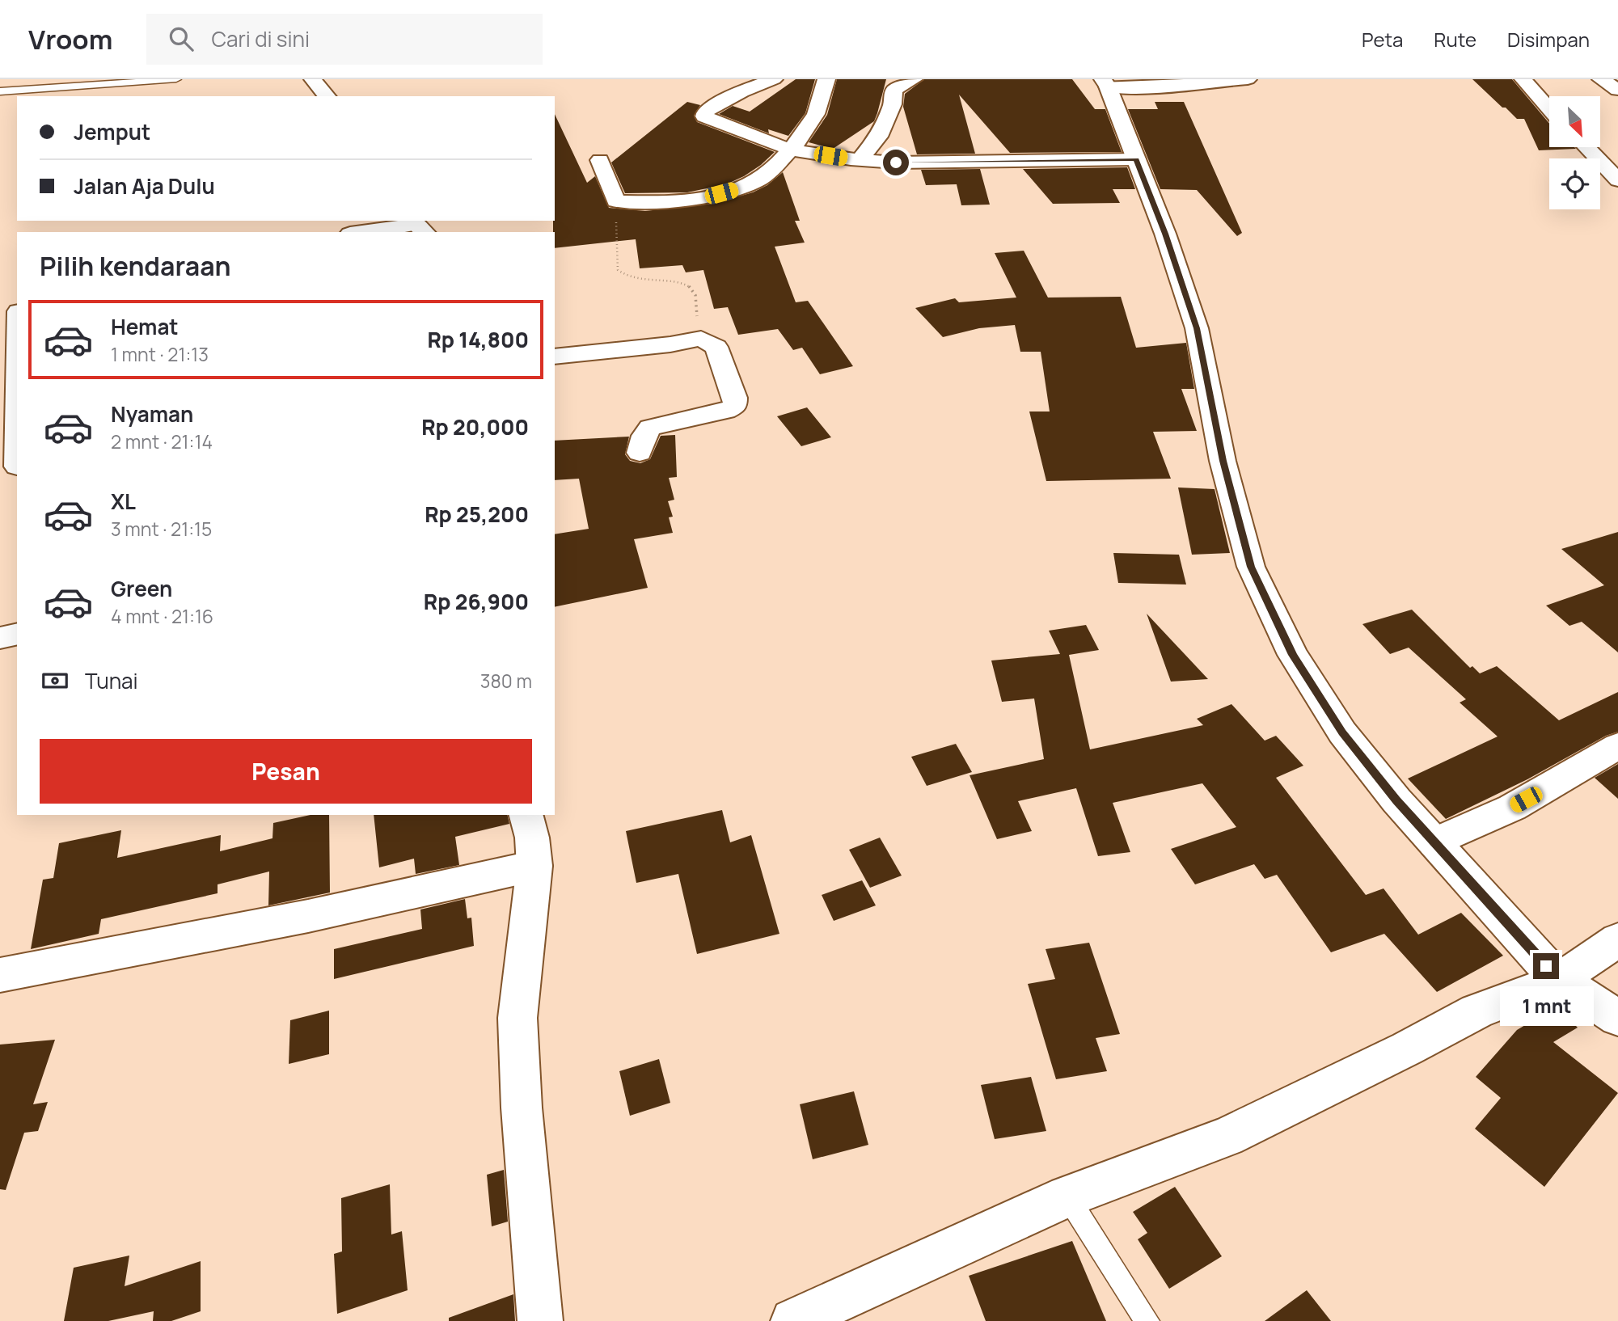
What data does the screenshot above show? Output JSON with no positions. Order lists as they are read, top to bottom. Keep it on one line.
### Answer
{"north":"bottom right","page":{"header":"Vroom","search":"Cari di sini","nav":["Peta","Rute","Disimpan"],"banner":["Jemput","Jalan Aja Dulu"],"heading":"Pilih kendaraan","list":[{"name":"Hemat","note":"1 mnt · 21:13","value":"Rp 14,800"},{"name":"Nyaman","note":"2 mnt · 21:14","value":"Rp 20,000"},{"name":"XL","note":"3 mnt · 21:15","value":"Rp 25,200"},{"name":"Green","note":"4 mnt · 21:16","value":"Rp 26,900"}],"pay":["Tunai","380 m"],"buttons":"Pesan","bubble":"1 mnt"}}
